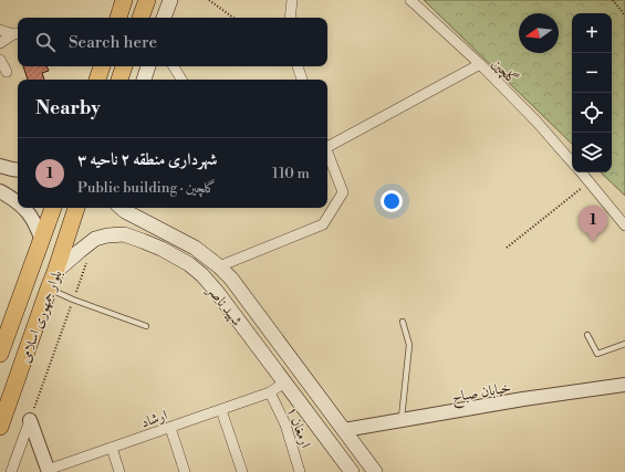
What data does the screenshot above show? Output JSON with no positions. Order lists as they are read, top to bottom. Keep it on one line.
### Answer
{"streets":{"main road":["شهید ناصر","بلوار جمهوری اسلامی"],"street":["گلچین","خیابان صباح","ارشاد","ارمغان ۱"]},"crossings":[["شهید ناصر","بلوار جمهوری اسلامی"],["شهید ناصر","خیابان صباح"],["شهید ناصر","ارشاد"],["ارشاد","ارمغان ۱"]],"north":"left","page":{"map_buttons":["+","−"],"search":"Search here","heading":"Nearby","list":[{"mark":"1","name":"شهرداری منطقه ۲ ناحیه ۳","note":"Public building · گلچین","value":"110 m"}],"pins":"1"}}
